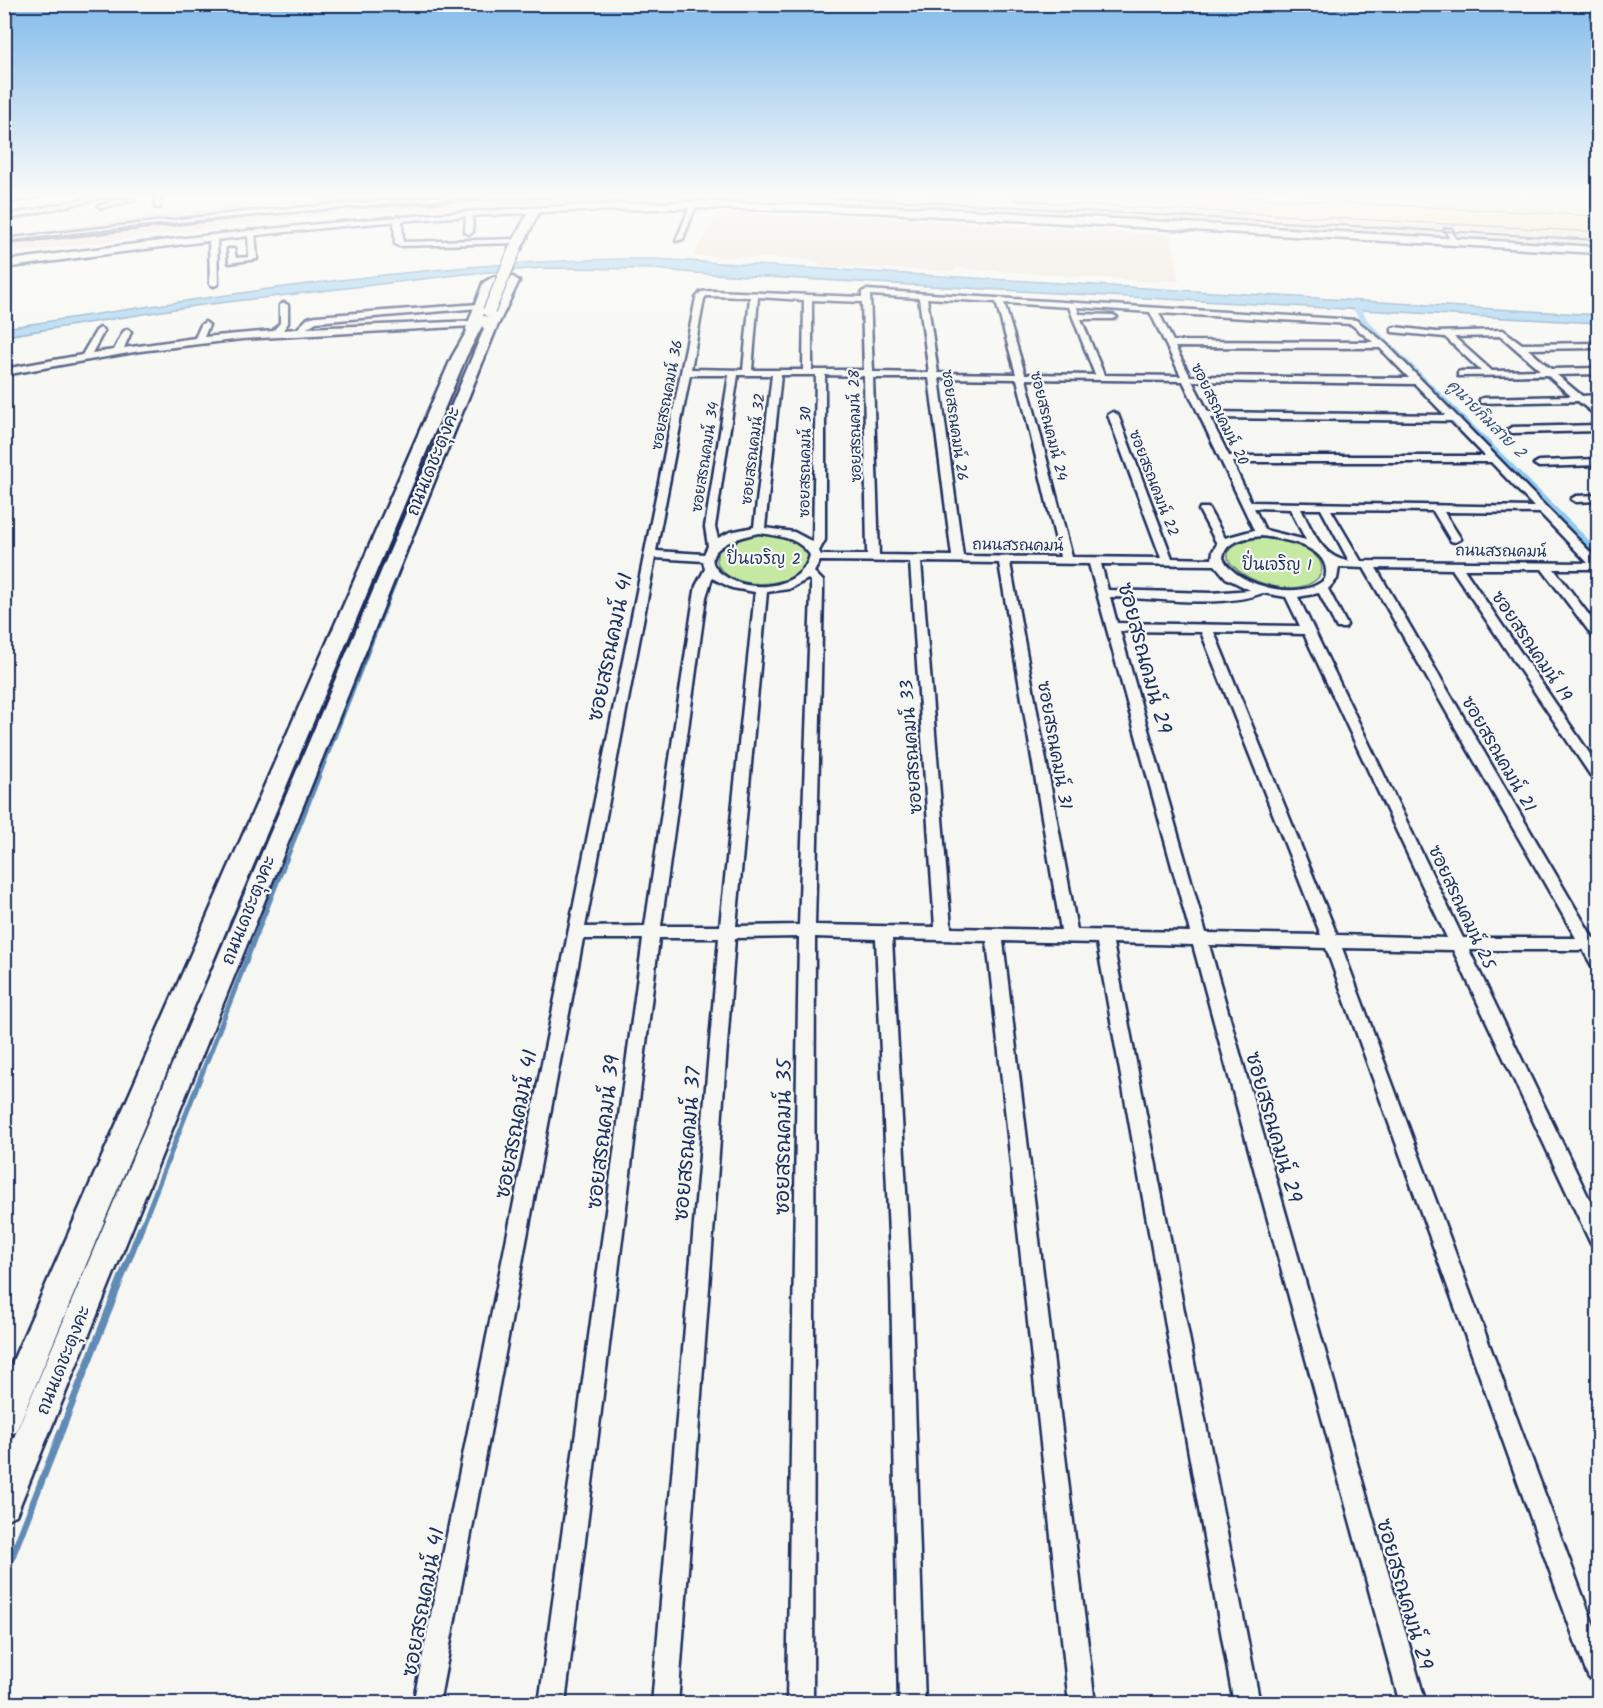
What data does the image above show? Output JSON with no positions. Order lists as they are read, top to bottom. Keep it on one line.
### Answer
{"streets":{"main road":["ถนนเดชะตุงคะ"],"street":["ซอยสรณคมน์ 36","ซอยสรณคมน์ 20","ซอยสรณคมน์ 26","ซอยสรณคมน์ 28","ซอยสรณคมน์ 24","ซอยสรณคมน์ 32","ซอยสรณคมน์ 34","ซอยสรณคมน์ 30","ซอยสรณคมน์ 22","ถนนสรณคมน์","ซอยสรณคมน์ 19","ซอยสรณคมน์ 41","ซอยสรณคมน์ 29","ซอยสรณคมน์ 31","ซอยสรณคมน์ 33","ซอยสรณคมน์ 21","ซอยสรณคมน์ 25","ซอยสรณคมน์ 39","ซอยสรณคมน์ 35","ซอยสรณคมน์ 37"]},"crossings":[["ซอยสรณคมน์ 36","ซอยสรณคมน์ 20"],["ซอยสรณคมน์ 36","ซอยสรณคมน์ 26"],["ซอยสรณคมน์ 36","ซอยสรณคมน์ 28"],["ซอยสรณคมน์ 36","ซอยสรณคมน์ 24"],["ซอยสรณคมน์ 36","ถนนสรณคมน์"],["ซอยสรณคมน์ 36","ซอยสรณคมน์ 41"],["ซอยสรณคมน์ 26","ถนนสรณคมน์"],["ซอยสรณคมน์ 28","ถนนสรณคมน์"],["ซอยสรณคมน์ 24","ถนนสรณคมน์"],["ซอยสรณคมน์ 30","ถนนสรณคมน์"],["ซอยสรณคมน์ 30","ซอยสรณคมน์ 35"],["ซอยสรณคมน์ 22","ถนนสรณคมน์"],["ถนนสรณคมน์","ซอยสรณคมน์ 19"],["ถนนสรณคมน์","ซอยสรณคมน์ 41"],["ถนนสรณคมน์","ซอยสรณคมน์ 29"],["ถนนสรณคมน์","ซอยสรณคมน์ 31"],["ถนนสรณคมน์","ซอยสรณคมน์ 33"],["ถนนสรณคมน์","ซอยสรณคมน์ 21"],["ถนนสรณคมน์","ซอยสรณคมน์ 39"],["ถนนสรณคมน์","ซอยสรณคมน์ 35"],["ถนนสรณคมน์","ซอยสรณคมน์ 37"]],"districts":["ปิ่นเจริญ 2","ปิ่นเจริญ 1"],"water":["คูนายกิมสาย 2"]}
